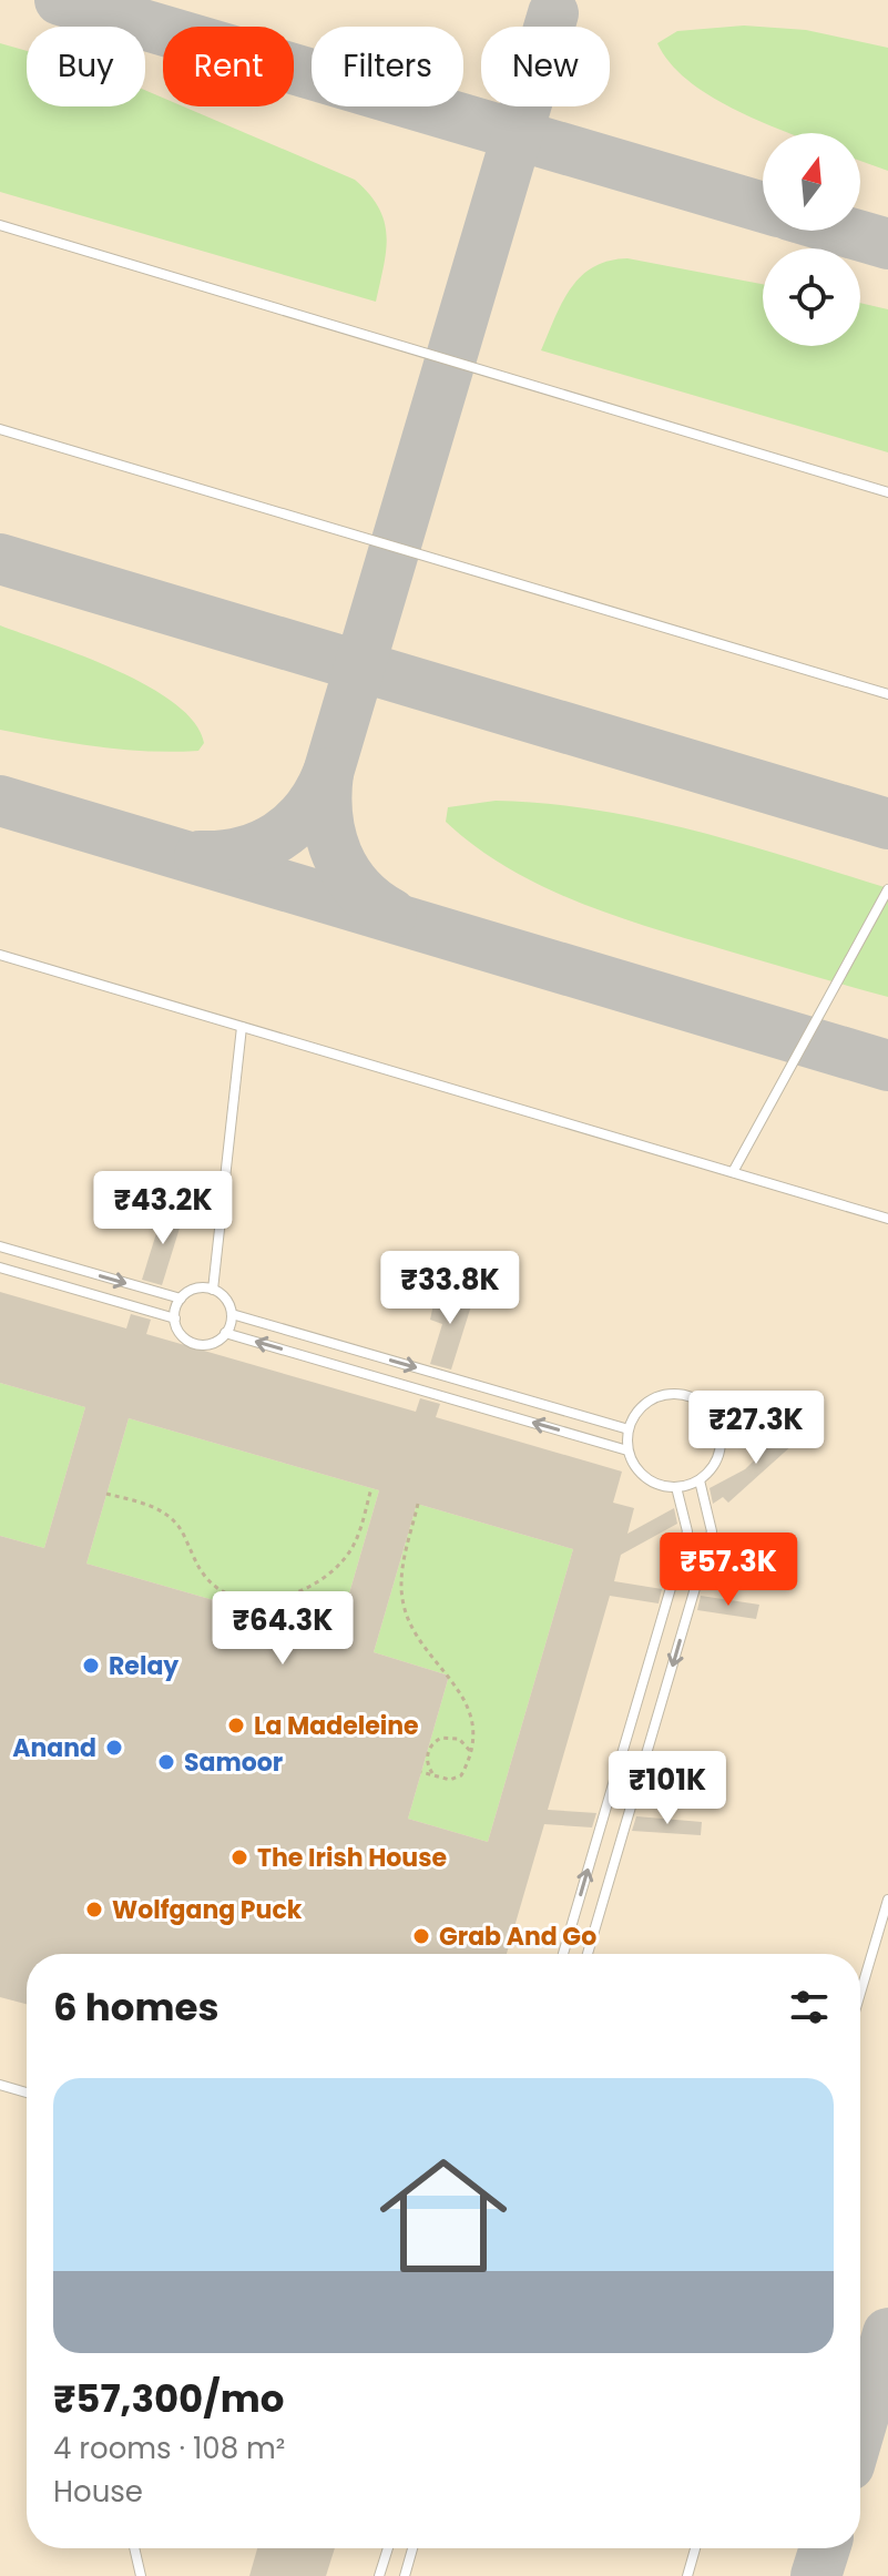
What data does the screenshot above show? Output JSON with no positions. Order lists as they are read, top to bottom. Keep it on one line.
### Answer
{"places":["Relay","La Madeleine","Anand","Samoor","The Irish House","Wolfgang Puck","Grab And Go"],"north":"top","page":{"chip":["Buy","Rent","Filters","New"],"price":["₹43.2K","₹33.8K","₹27.3K","₹57.3K","₹64.3K","₹101K"],"heading":"6 homes","list":[{"name":"₹57,300/mo","note":"4 rooms · 108 m² · House"}]}}
